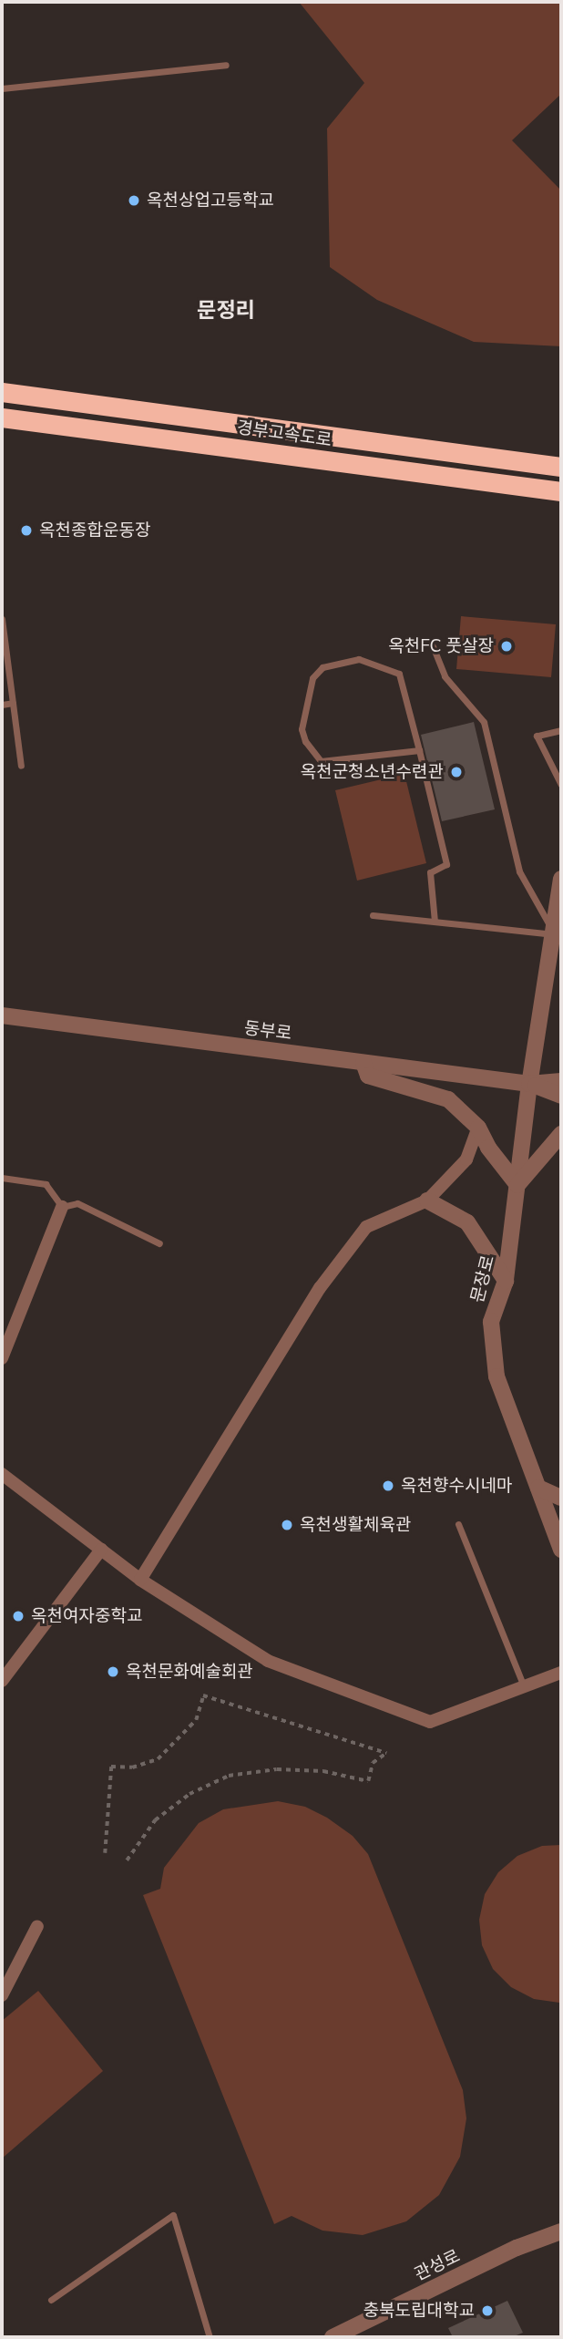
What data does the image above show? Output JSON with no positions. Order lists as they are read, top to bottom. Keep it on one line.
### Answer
{"streets":{"highway":["경부고속도로"],"street":["동부로","문장로","관성로"]},"crossings":[["동부로","문장로"]],"districts":["문정리"],"places":["옥천상업고등학교","옥천종합운동장","옥천FC 풋살장","옥천군청소년수련관","옥천향수시네마","옥천생활체육관","옥천여자중학교","옥천문화예술회관","충북도립대학교"]}
